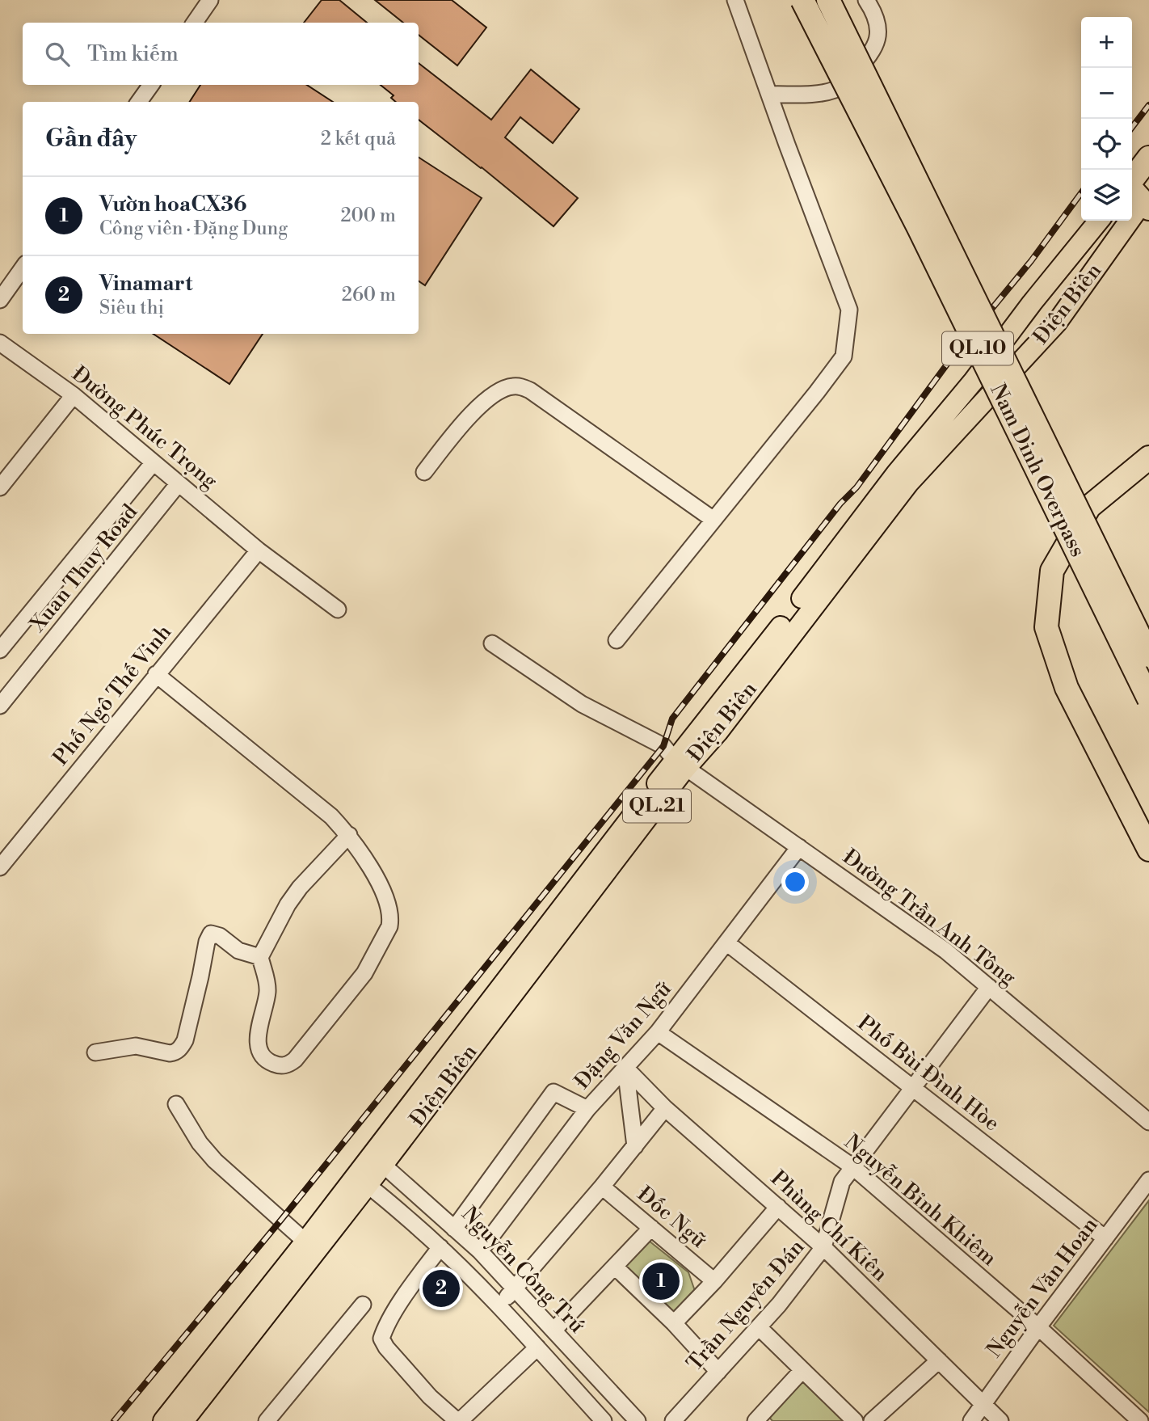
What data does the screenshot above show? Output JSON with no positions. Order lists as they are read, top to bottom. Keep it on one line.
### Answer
{"streets":{"highway":["QL.10","Nam Dinh Overpass"],"main road":["Điện Biên","QL.21"],"street":["Đường Phúc Trọng","Xuan Thuy Road","Phố Ngô Thế Vinh","Đường Trần Anh Tông","Đặng Văn Ngữ","Phố Bùi Đình Hòe","Nguyễn Bỉnh Khiêm","Đốc Ngữ","Phùng Chí Kiên","Nguyễn Công Trứ","Nguyễn Văn Hoan","Trần Nguyên Đán"]},"crossings":[["Điện Biên","Đường Trần Anh Tông"],["Điện Biên","Nguyễn Công Trứ"],["Đường Phúc Trọng","Xuan Thuy Road"],["Đường Phúc Trọng","Phố Ngô Thế Vinh"],["Đường Trần Anh Tông","Đặng Văn Ngữ"],["Đường Trần Anh Tông","Trần Nguyên Đán"],["Đặng Văn Ngữ","Phố Bùi Đình Hòe"],["Đặng Văn Ngữ","Nguyễn Bỉnh Khiêm"],["Đặng Văn Ngữ","Phùng Chí Kiên"],["Đặng Văn Ngữ","Nguyễn Công Trứ"],["Phố Bùi Đình Hòe","Nguyễn Văn Hoan"],["Phố Bùi Đình Hòe","Trần Nguyên Đán"],["Nguyễn Bỉnh Khiêm","Nguyễn Văn Hoan"],["Nguyễn Bỉnh Khiêm","Trần Nguyên Đán"],["Phùng Chí Kiên","Nguyễn Văn Hoan"],["Phùng Chí Kiên","Trần Nguyên Đán"]],"page":{"map_buttons":["+","−"],"search":"Tìm kiếm","heading":["Gần đây","2 kết quả"],"list":[{"mark":"1","name":"Vườn hoaCX36","note":"Công viên · Đặng Dung","value":"200 m"},{"mark":"2","name":"Vinamart","note":"Siêu thị","value":"260 m"}],"pins":["1","2"]}}
